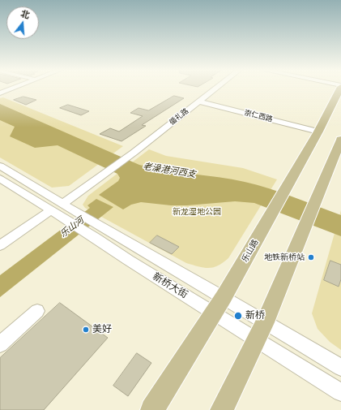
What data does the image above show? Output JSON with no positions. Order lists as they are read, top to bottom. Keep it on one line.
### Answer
{"streets":{"main road":["乐山路"],"street":["崇仁西路","循礼路","新桥大街"]},"crossings":[["崇仁西路","循礼路"],["崇仁西路","乐山路"],["循礼路","新桥大街"],["乐山路","新桥大街"]],"water":["老澡港河西支","乐山河"],"parks":["新龙湿地公园"],"places":["地铁新桥站","新桥","美好"],"north":"top"}
